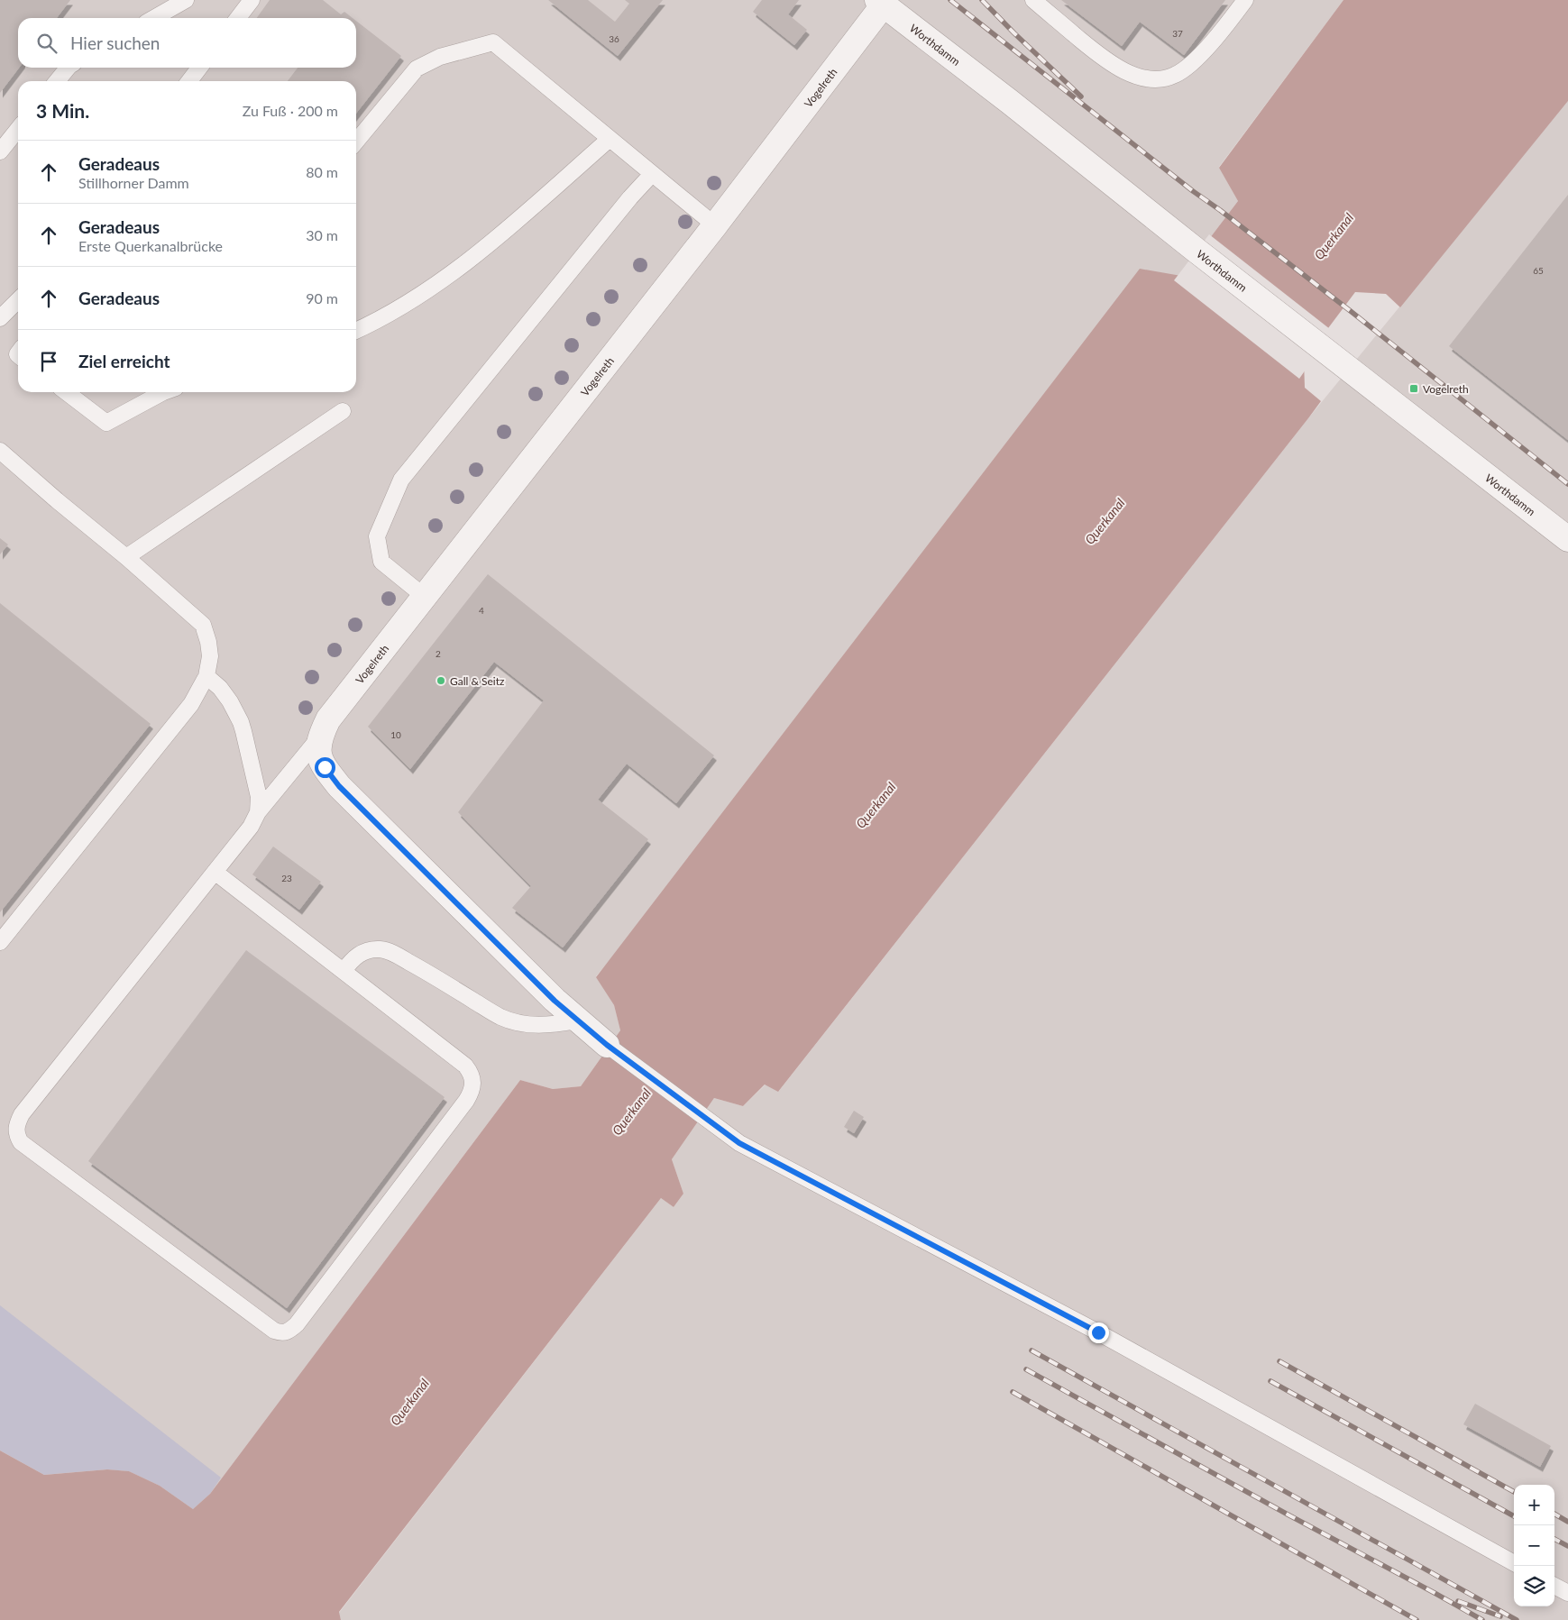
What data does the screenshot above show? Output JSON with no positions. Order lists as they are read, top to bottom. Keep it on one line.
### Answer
{"streets":{"street":["Worthdamm","Vogelreth"]},"crossings":[["Worthdamm","Vogelreth"]],"water":["Querkanal"],"places":{"transit":["Vogelreth"],"other":["Gall & Seitz"]},"house_numbers":["37","36","65","4","2","10","23"],"page":{"search":"Hier suchen","heading":["3 Min.","Zu Fuß · 200 m"],"list":[["Geradeaus","Stillhorner Damm","80 m"],["Geradeaus","Erste Querkanalbrücke","30 m"],["Geradeaus","90 m"],"Ziel erreicht"],"map_buttons":["+","−"]}}
